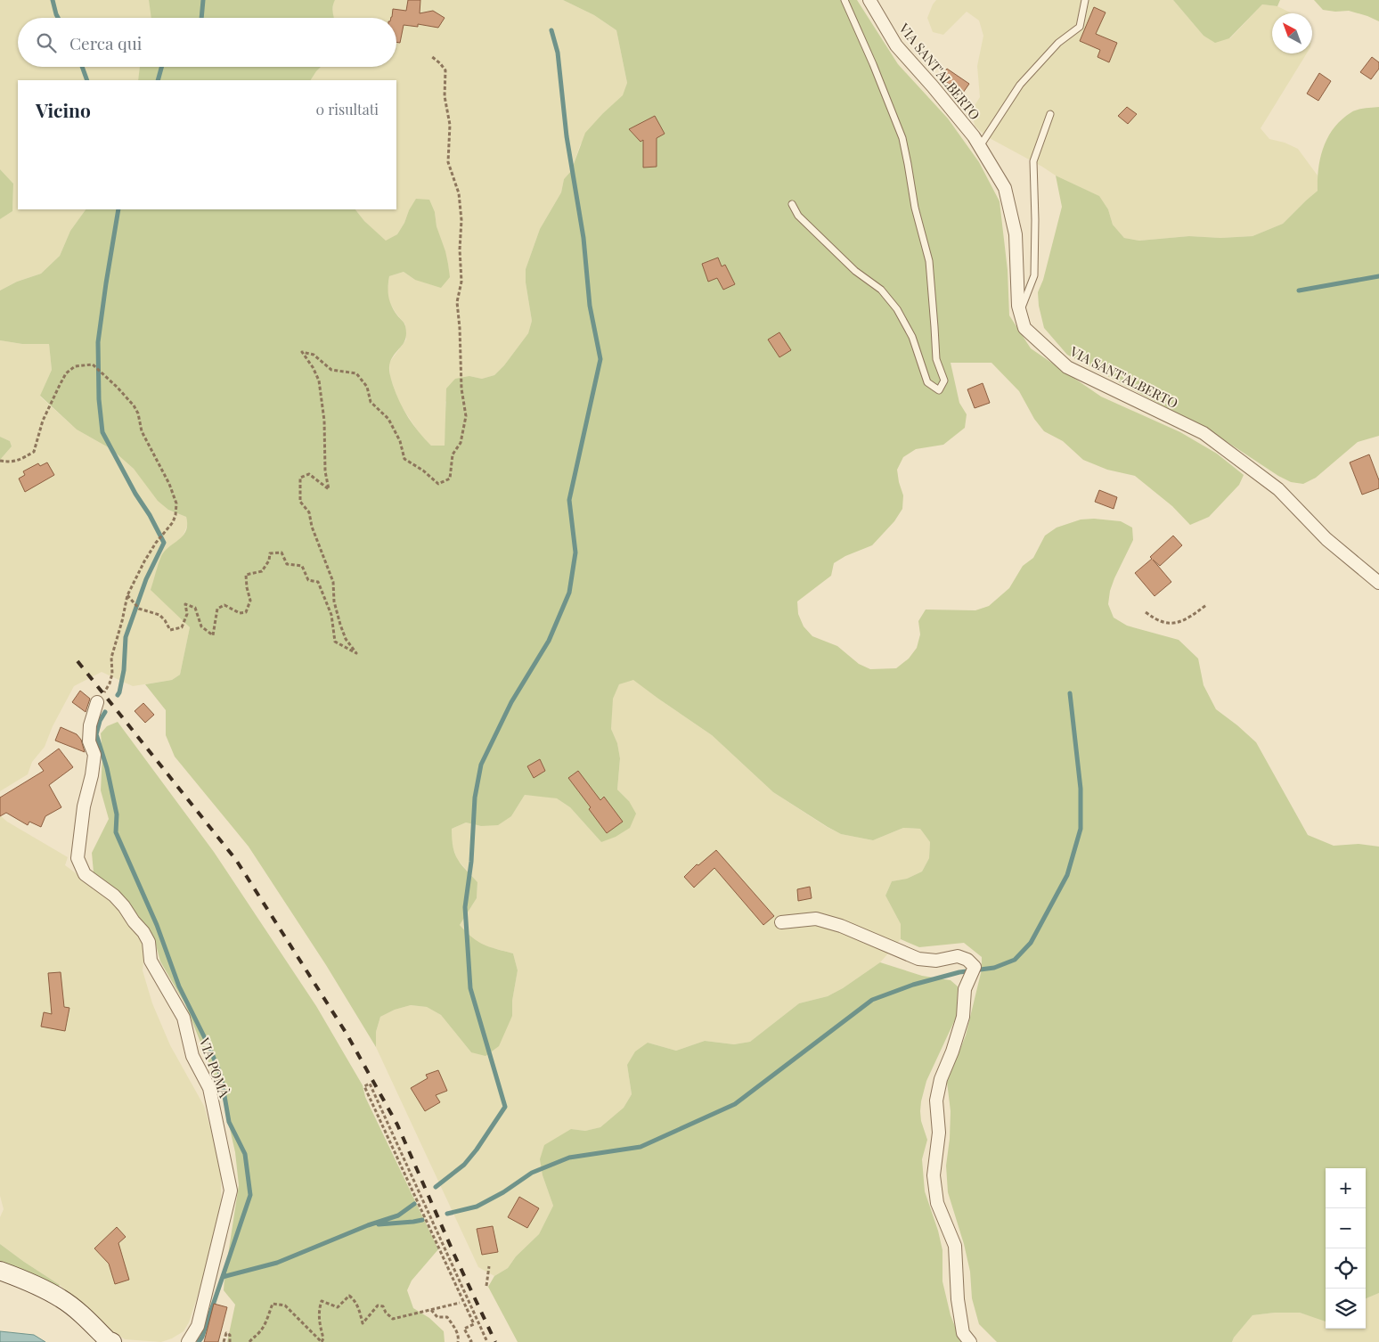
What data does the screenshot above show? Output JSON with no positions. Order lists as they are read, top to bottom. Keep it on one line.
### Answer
{"streets":{"street":["VIA SANT'ALBERTO","VIA POMÀ"]},"north":"top left","page":{"search":"Cerca qui","heading":["Vicino","0 risultati"],"map_buttons":["+","−"]}}
